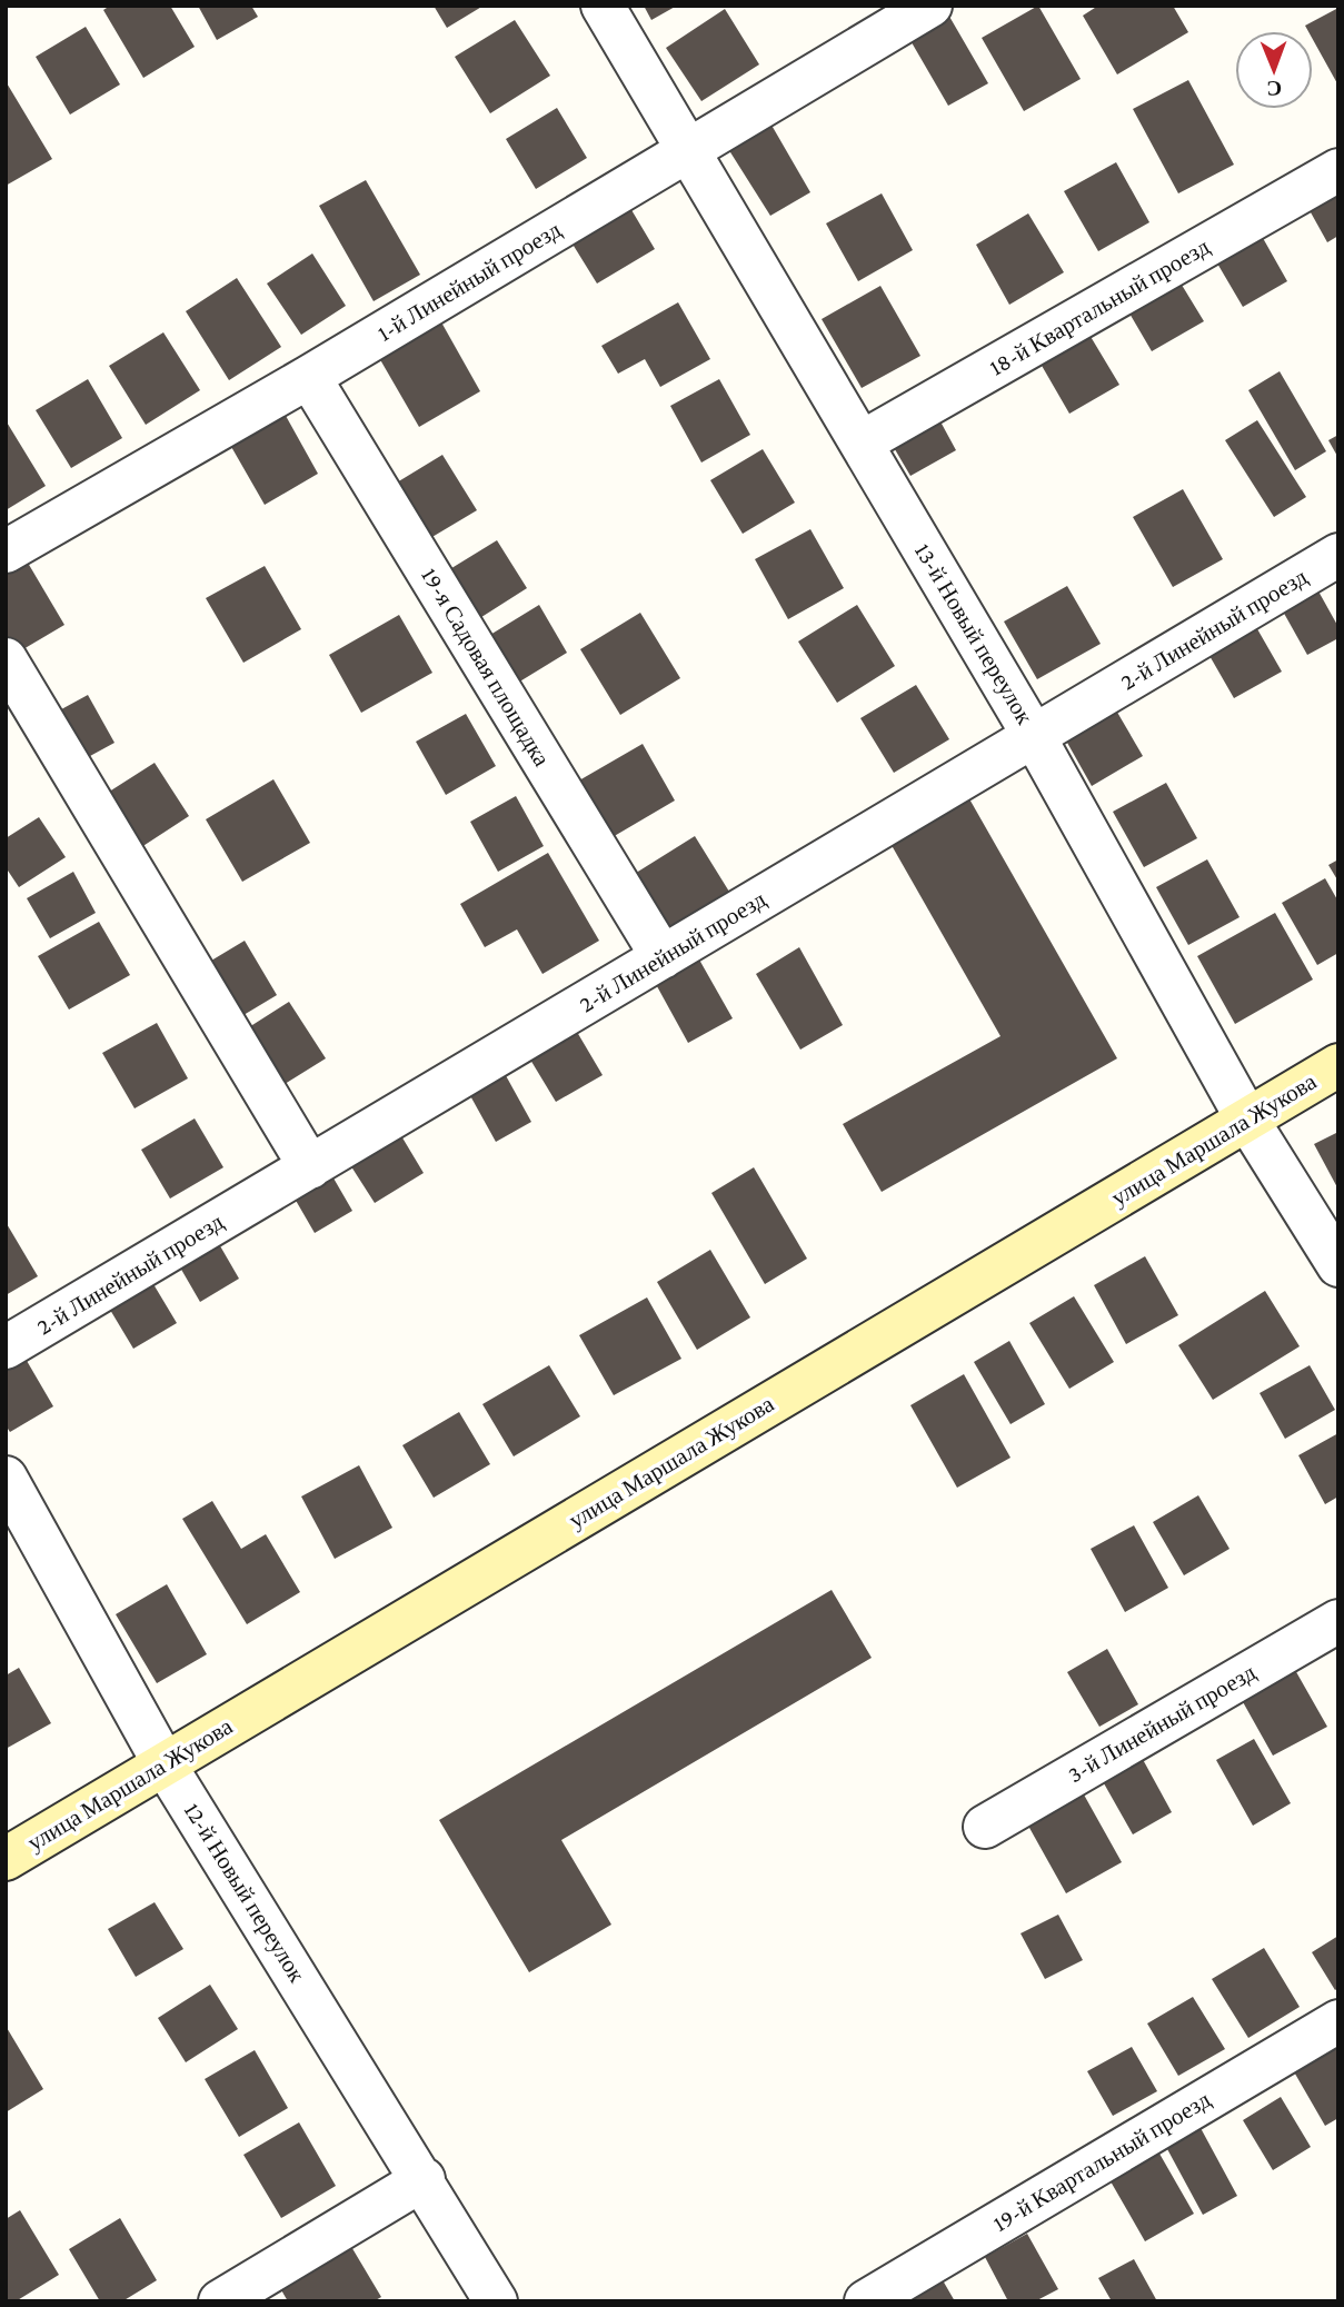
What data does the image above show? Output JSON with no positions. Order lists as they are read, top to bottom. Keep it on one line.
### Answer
{"streets":{"main road":["улица Маршала Жукова"],"street":["1-й Линейный проезд","18-й Квартальный проезд","2-й Линейный проезд","13-й Новый переулок","19-я Садовая площадка","3-й Линейный проезд","12-й Новый переулок","19-й Квартальный проезд"]},"crossings":[["1-й Линейный проезд","13-й Новый переулок"],["1-й Линейный проезд","19-я Садовая площадка"],["18-й Квартальный проезд","13-й Новый переулок"],["2-й Линейный проезд","13-й Новый переулок"],["2-й Линейный проезд","19-я Садовая площадка"],["13-й Новый переулок","улица Маршала Жукова"],["улица Маршала Жукова","12-й Новый переулок"]],"north":"bottom"}
